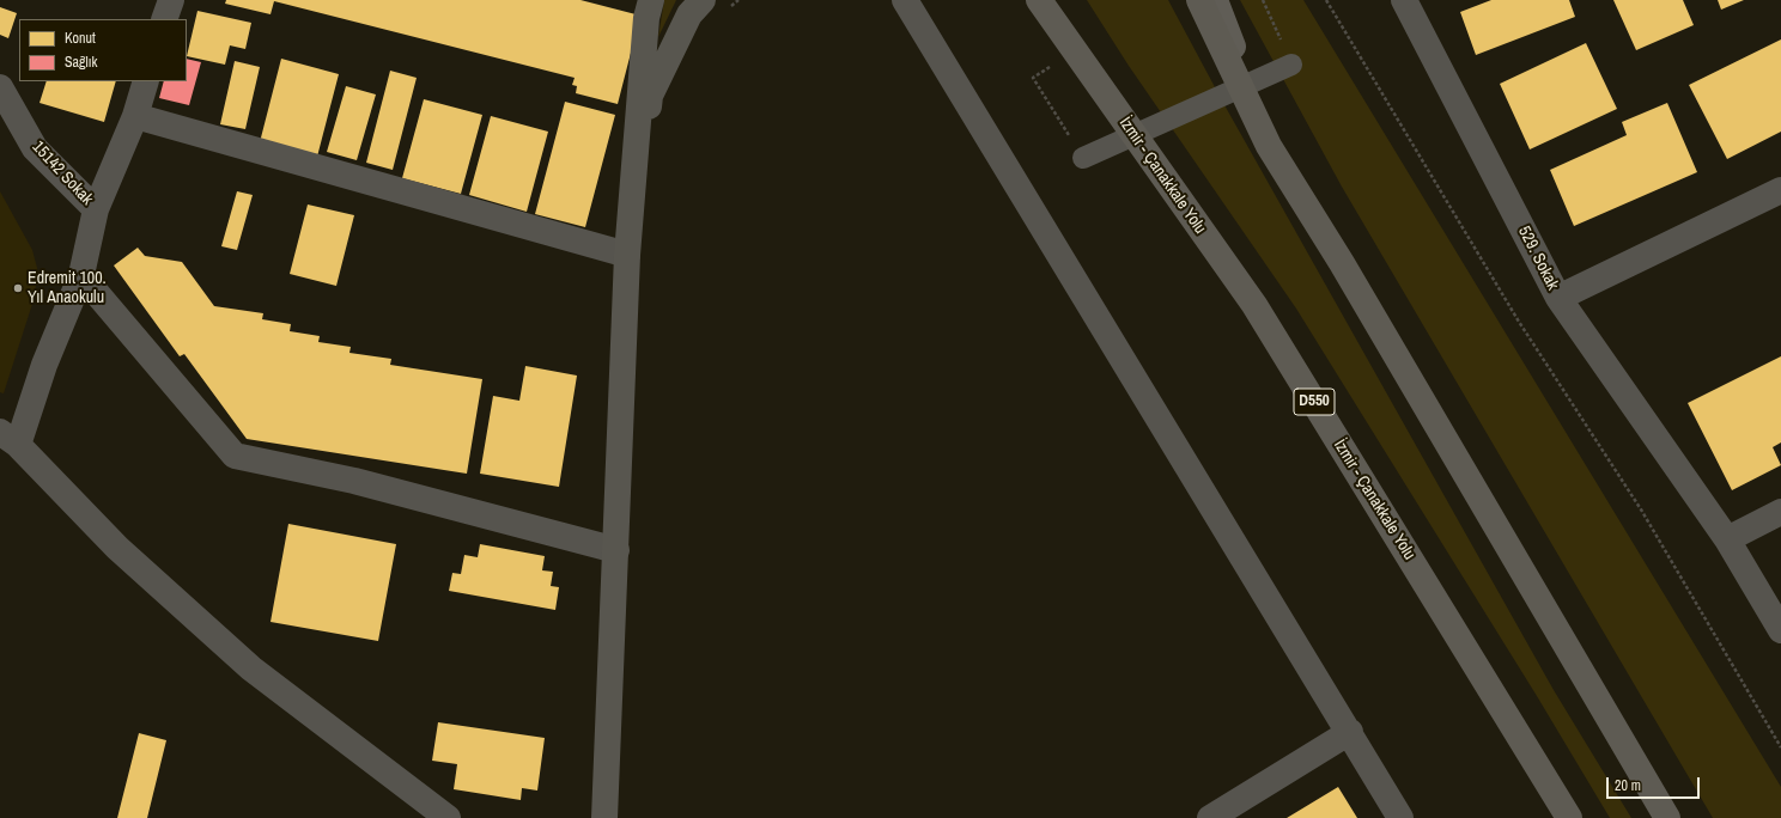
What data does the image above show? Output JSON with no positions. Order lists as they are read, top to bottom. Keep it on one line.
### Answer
{"streets":{"highway":["İzmir - Çanakkale Yolu","D550"],"street":["15142 Sokak","529. Sokak"]},"places":["Edremit 100. Yıl Anaokulu"],"legend":["Konut","Sağlık"],"scale_bar":"20 m"}
